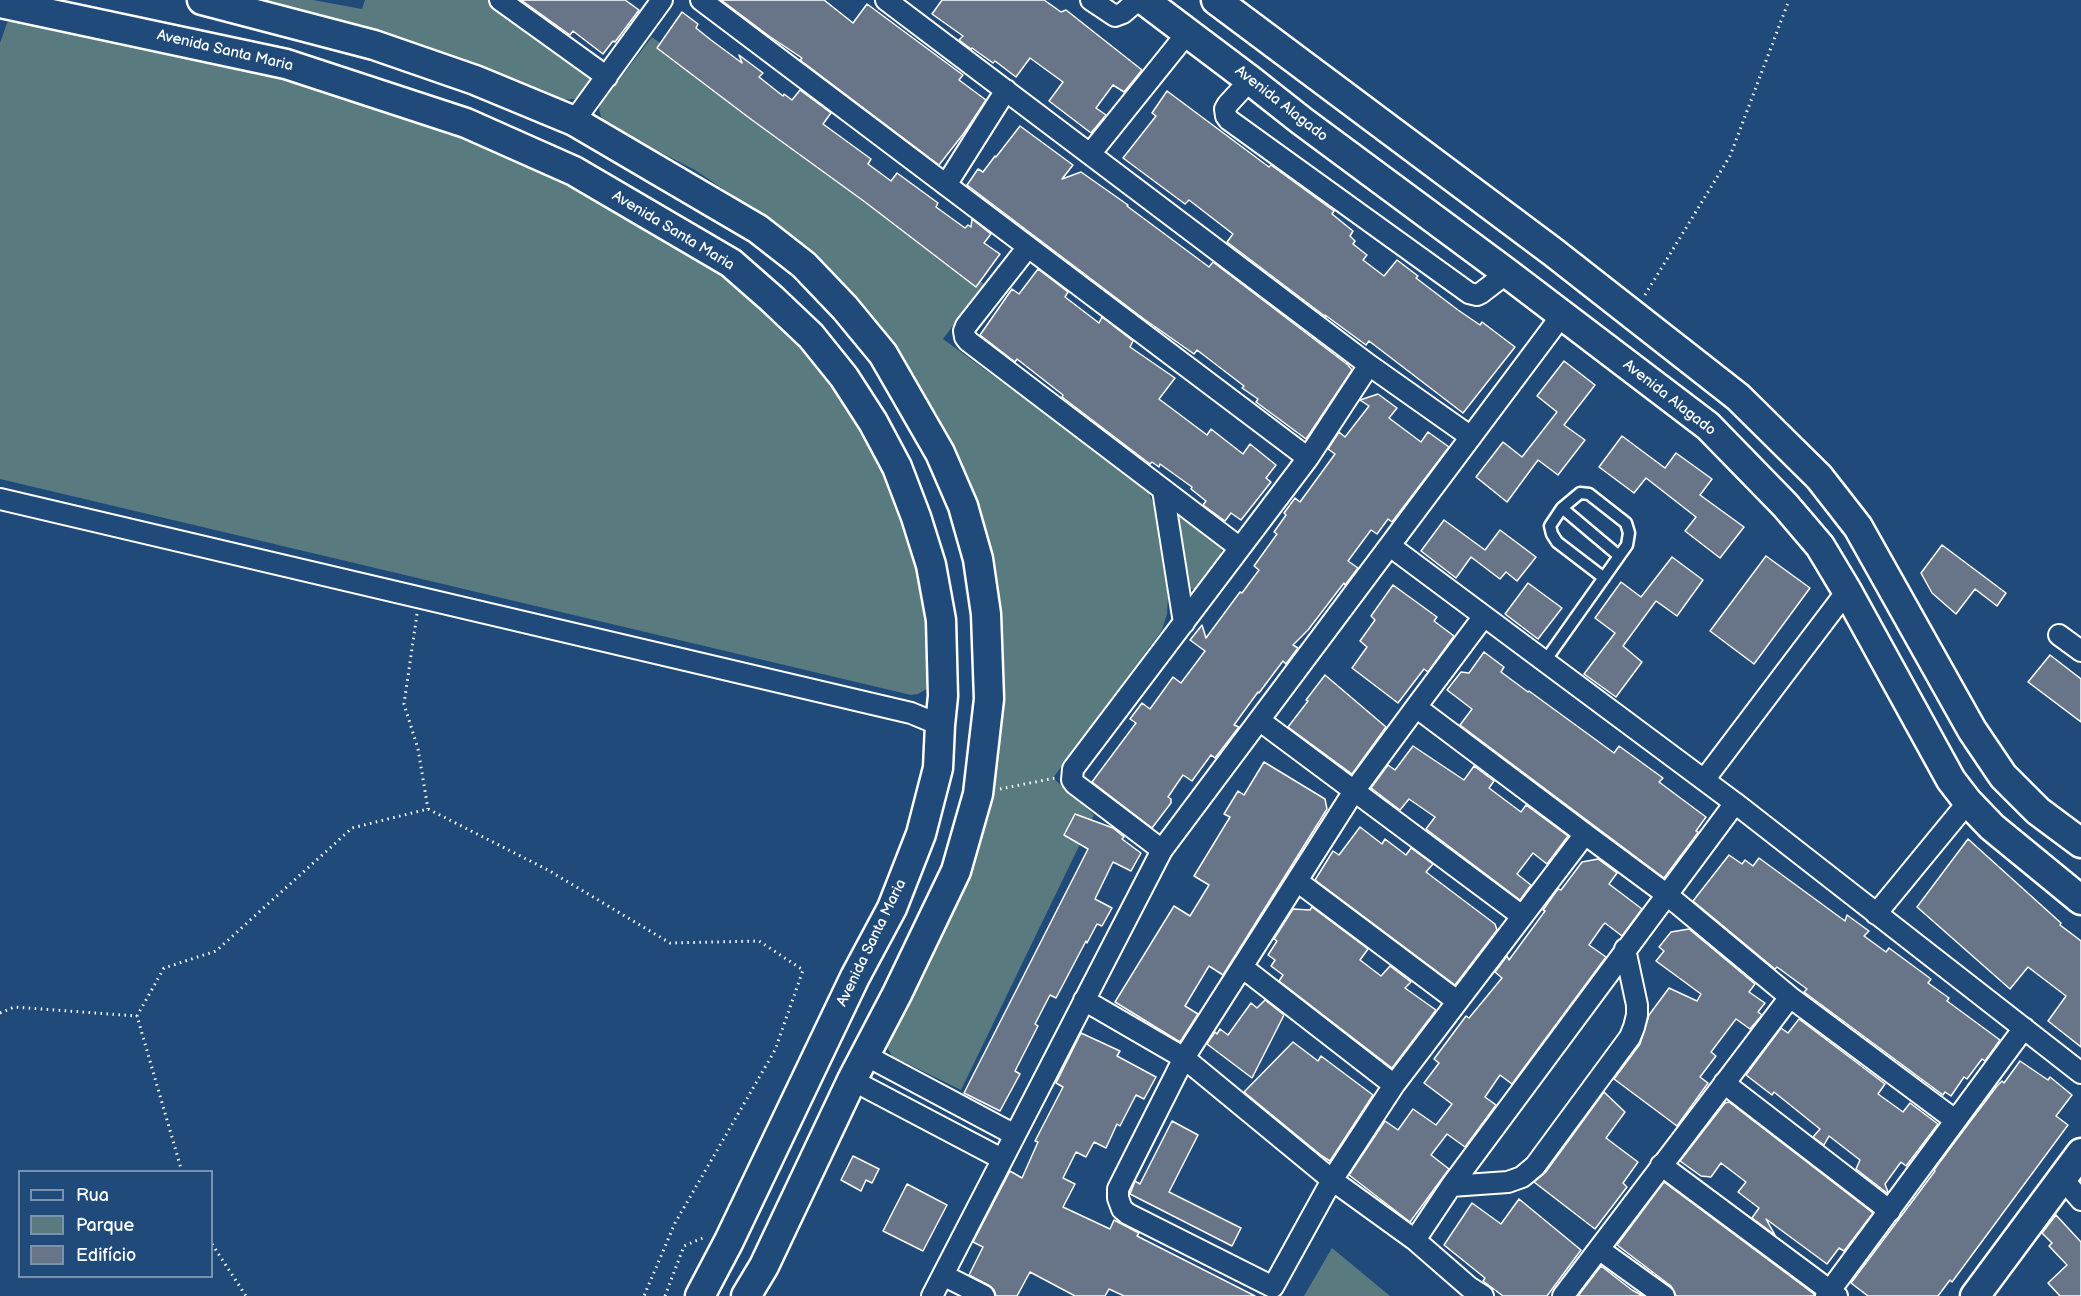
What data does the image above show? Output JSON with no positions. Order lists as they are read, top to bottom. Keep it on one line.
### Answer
{"streets":{"main road":["Avenida Santa Maria","Avenida Alagado"]},"legend":["Rua","Parque","Edifício"]}
